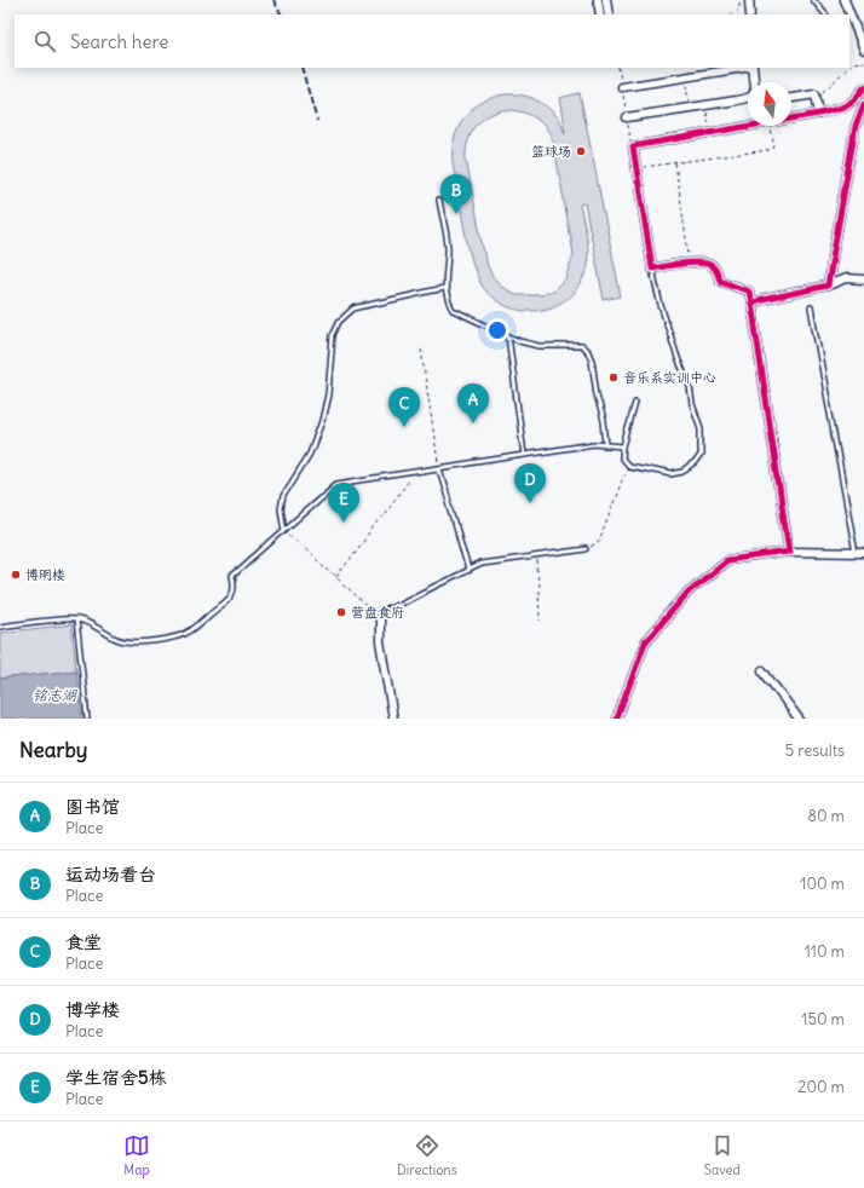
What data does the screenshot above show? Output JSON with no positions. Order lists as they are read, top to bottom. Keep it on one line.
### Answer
{"water":["铭志湖"],"places":["篮球场","音乐系实训中心","博明楼","营盘食府"],"north":"top","page":{"search":"Search here","pins":["B","A","C","D","E"],"heading":["Nearby","5 results"],"list":[{"mark":"A","name":"图书馆","note":"Place","value":"80 m"},{"mark":"B","name":"运动场看台","note":"Place","value":"100 m"},{"mark":"C","name":"食堂","note":"Place","value":"110 m"},{"mark":"D","name":"博学楼","note":"Place","value":"150 m"},{"mark":"E","name":"学生宿舍5栋","note":"Place","value":"200 m"}],"nav":["Map","Directions","Saved"]}}
